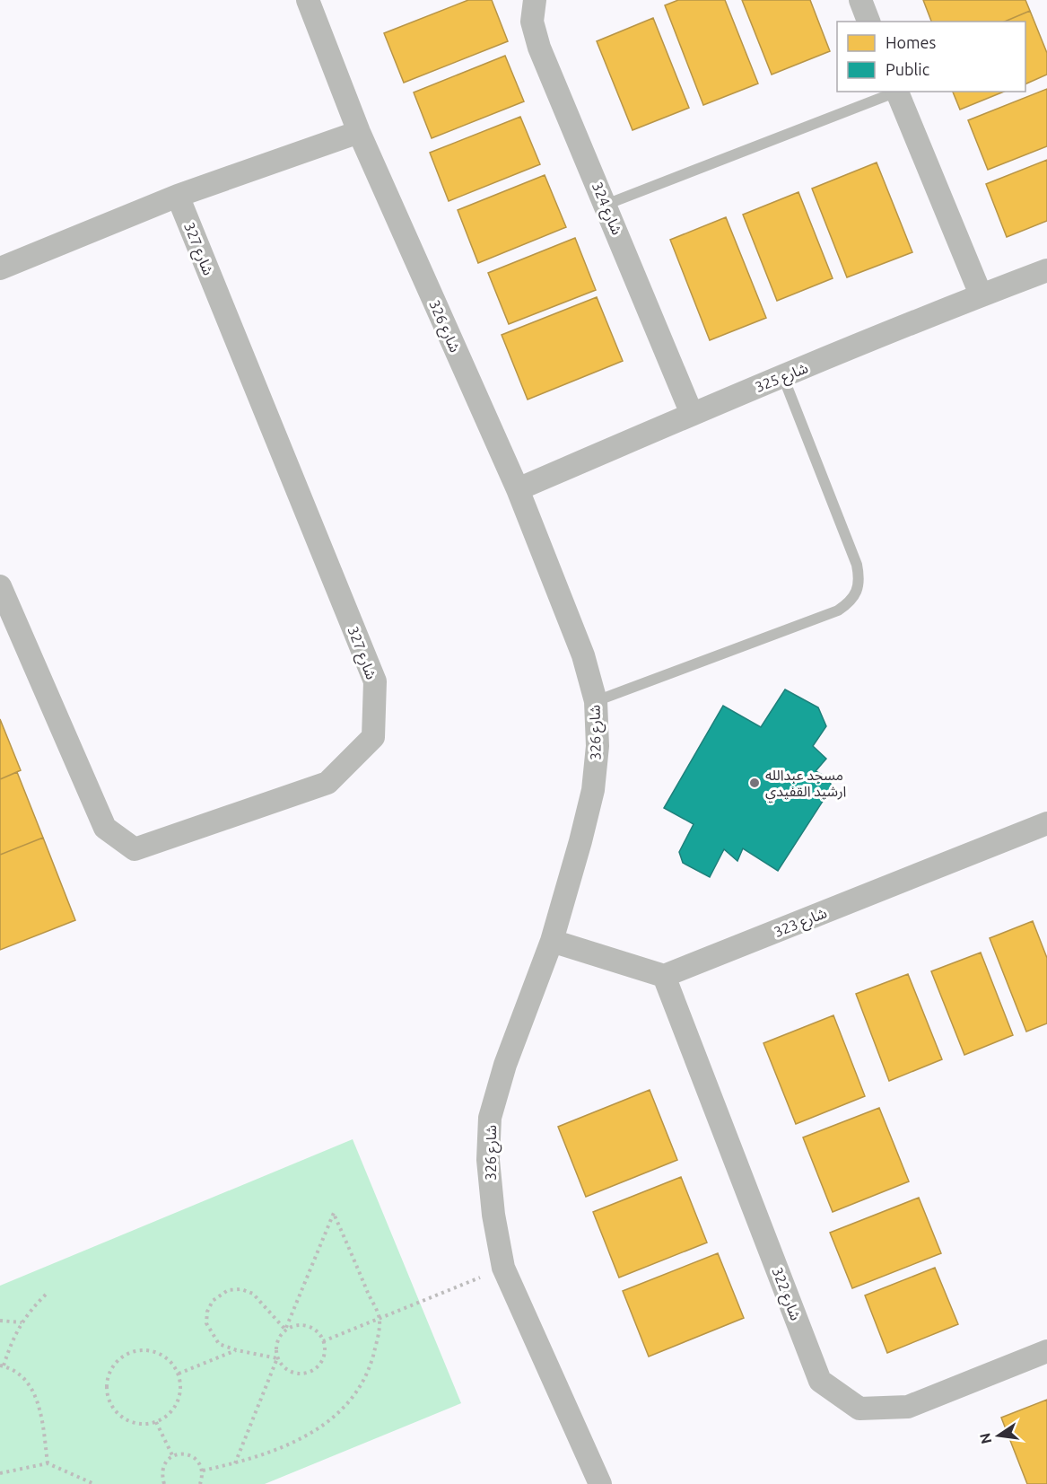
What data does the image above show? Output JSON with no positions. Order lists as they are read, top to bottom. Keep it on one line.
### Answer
{"streets":{"street":["شارع 324","شارع 327","شارع 326","شارع 325","شارع 323","شارع 322"]},"crossings":[["شارع 324","شارع 325"],["شارع 326","شارع 325"],["شارع 323","شارع 322"]],"places":["مسجد عبدالله ارشيد القفيدي"],"legend":["Homes","Public"],"north":"left"}
